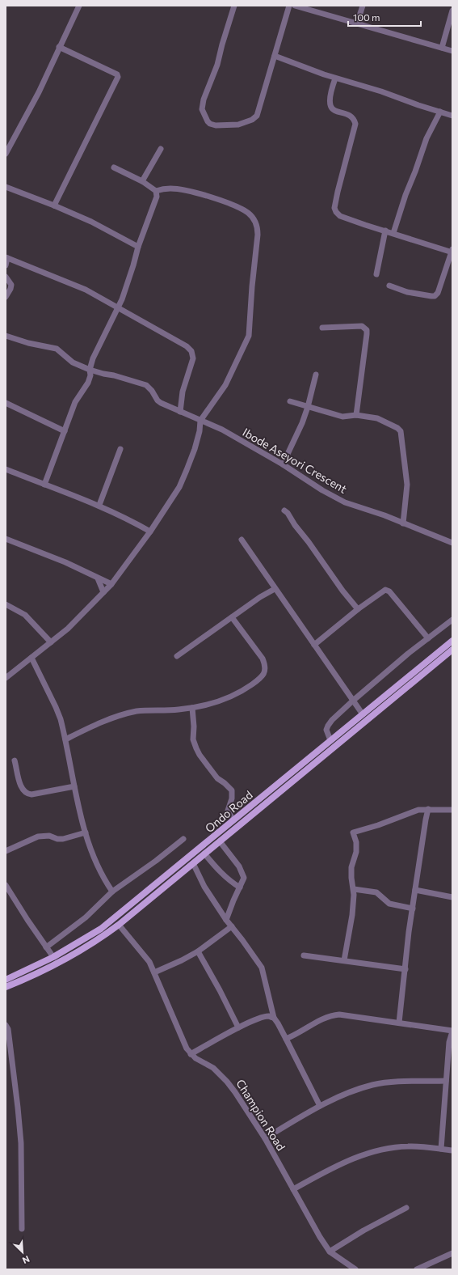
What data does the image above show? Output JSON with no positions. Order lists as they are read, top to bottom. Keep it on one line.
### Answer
{"streets":{"main road":["Ondo Road"],"street":["Ibode Aseyori Crescent","Champion Road"]},"crossings":[["Ondo Road","Champion Road"]],"scale_bar":"100 m","north":"bottom right"}
